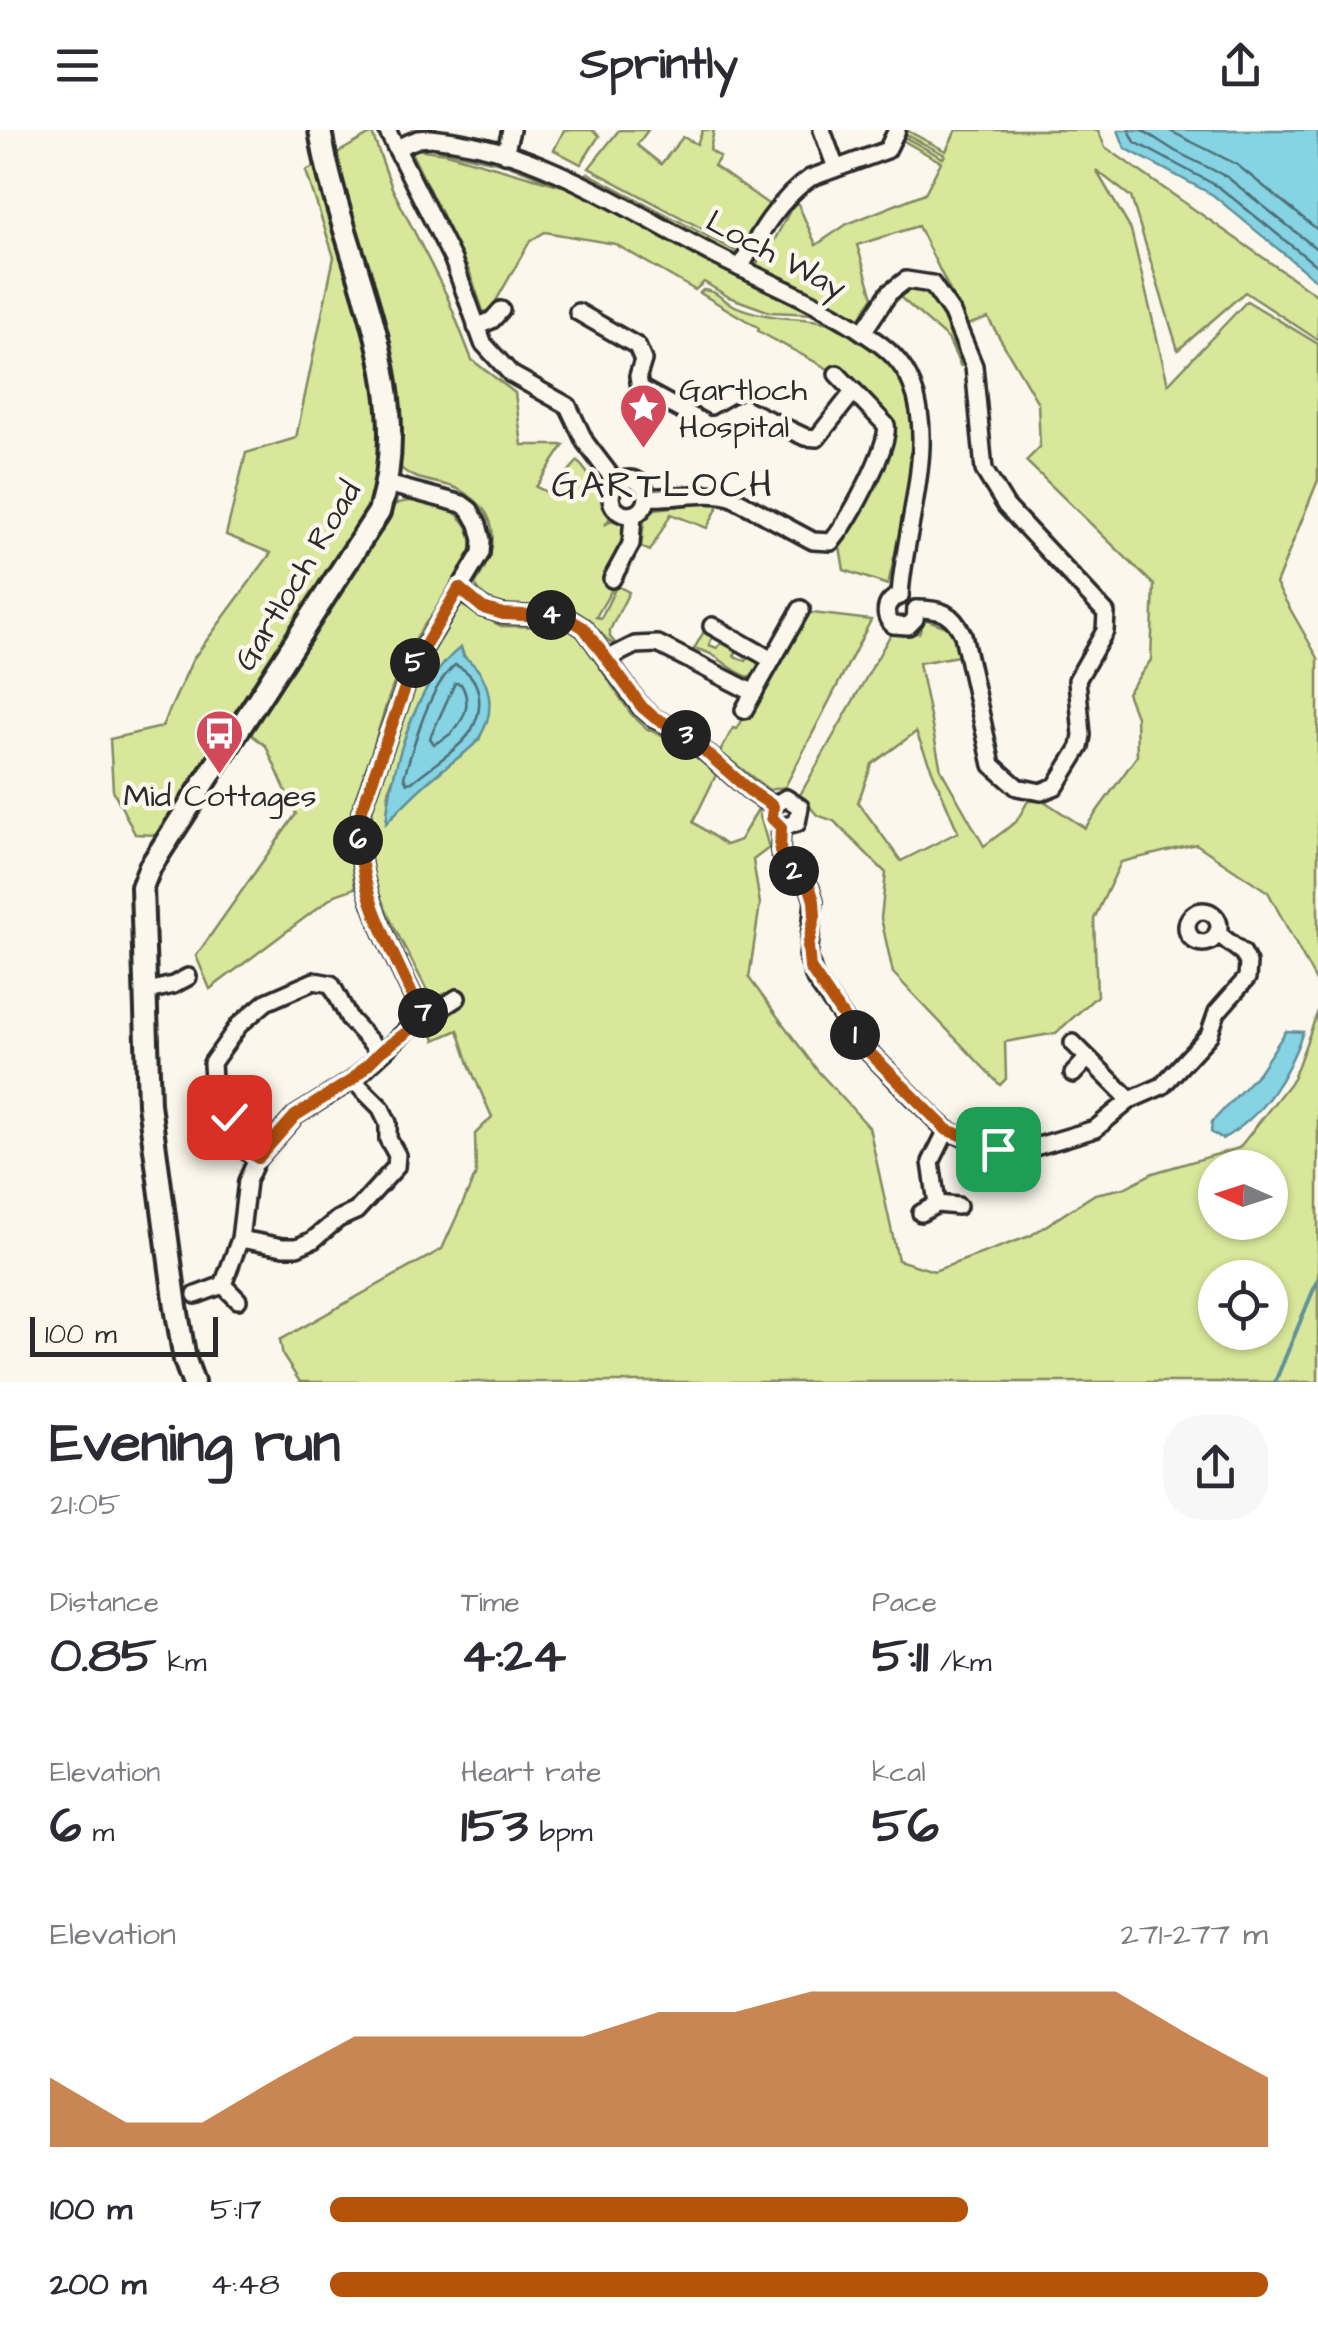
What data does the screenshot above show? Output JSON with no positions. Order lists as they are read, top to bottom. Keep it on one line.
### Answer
{"streets":{"main road":["Gartloch Road"],"street":["Loch Way"]},"districts":["GARTLOCH"],"places":{"place":["Gartloch Hospital"],"bus stop":["Mid Cottages"]},"scale_bar":"100 m","north":"left","page":{"header":"Sprintly","pins":["4","5","3","6","2","7","1"],"scale":"100 m","heading":["Evening run","21:05"],"stats":[["Distance","0.85 km"],["Time","4:24"],["Pace","5:11 /km"],["Elevation","6 m"],["Heart rate","153 bpm"],["kcal","56"]],"chart":["Elevation","271–277 m"],"list":[{"name":"100 m","note":"5:17"},{"name":"200 m","note":"4:48"}]}}
